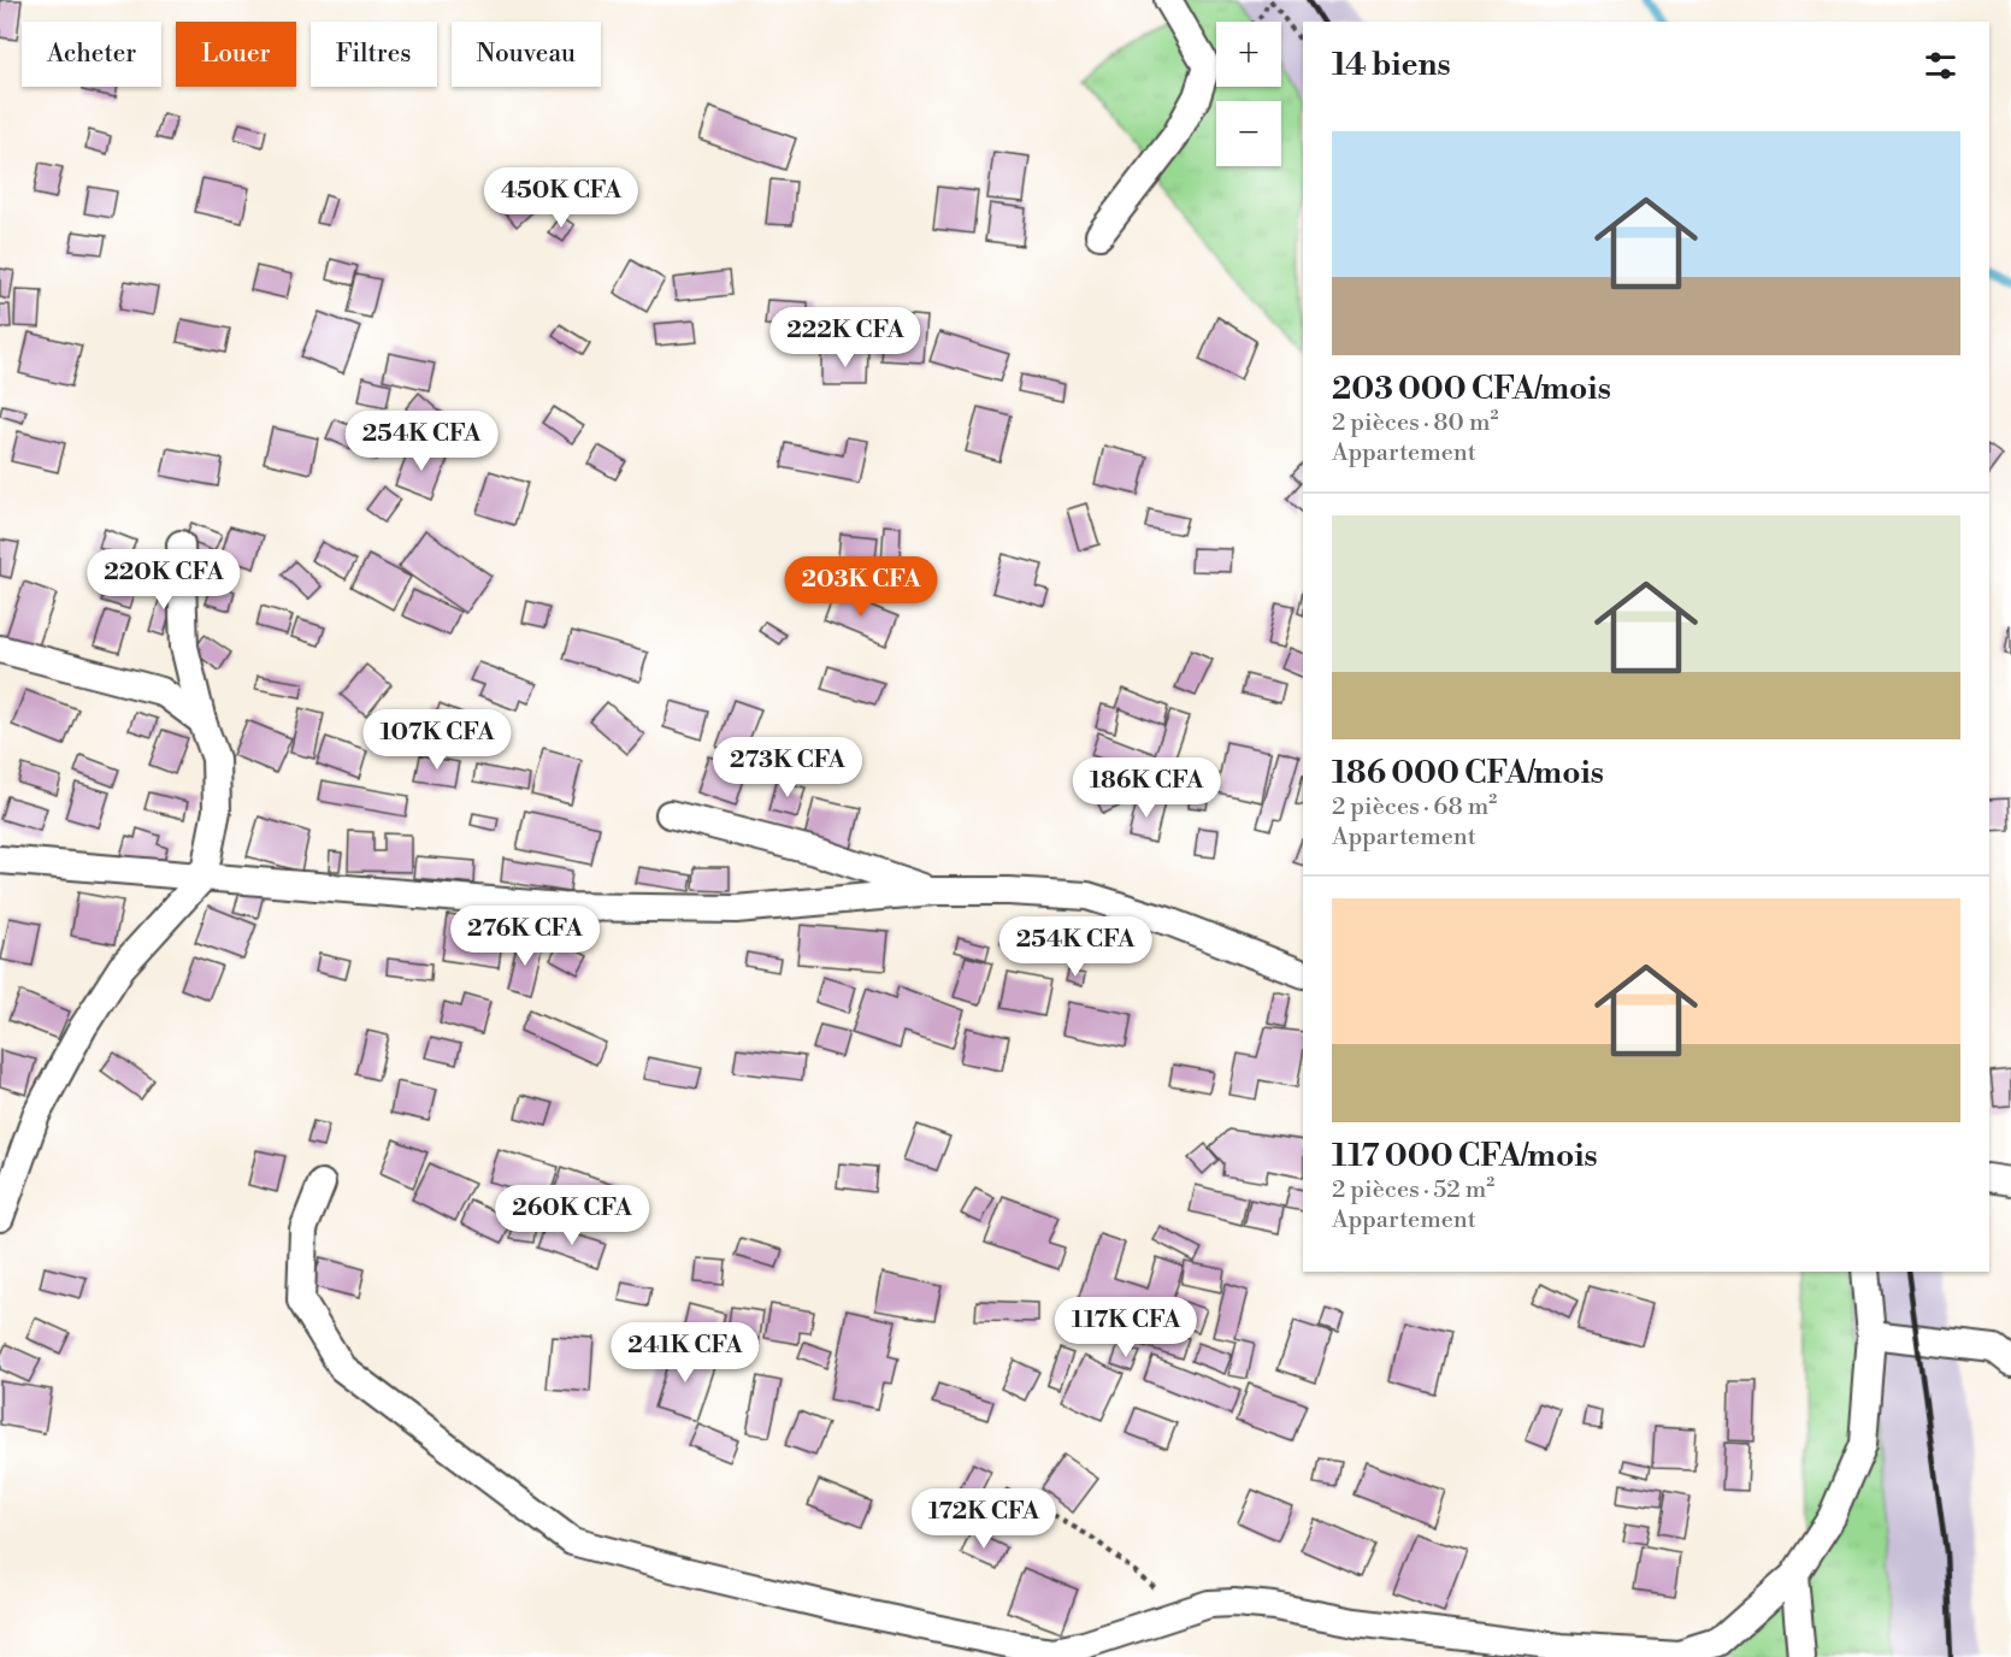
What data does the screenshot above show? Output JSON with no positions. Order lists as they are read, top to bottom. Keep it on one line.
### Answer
{"page":{"map_buttons":["+","−"],"chip":["Acheter","Louer","Filtres","Nouveau"],"heading":"14 biens","list":[{"name":"203 000 CFA/mois","note":"2 pièces · 80 m² · Appartement"},{"name":"186 000 CFA/mois","note":"2 pièces · 68 m² · Appartement"},{"name":"117 000 CFA/mois","note":"2 pièces · 52 m² · Appartement"}],"price":["450K CFA","222K CFA","254K CFA","220K CFA","203K CFA","107K CFA","273K CFA","186K CFA","276K CFA","254K CFA","260K CFA","117K CFA","241K CFA","172K CFA"]}}
